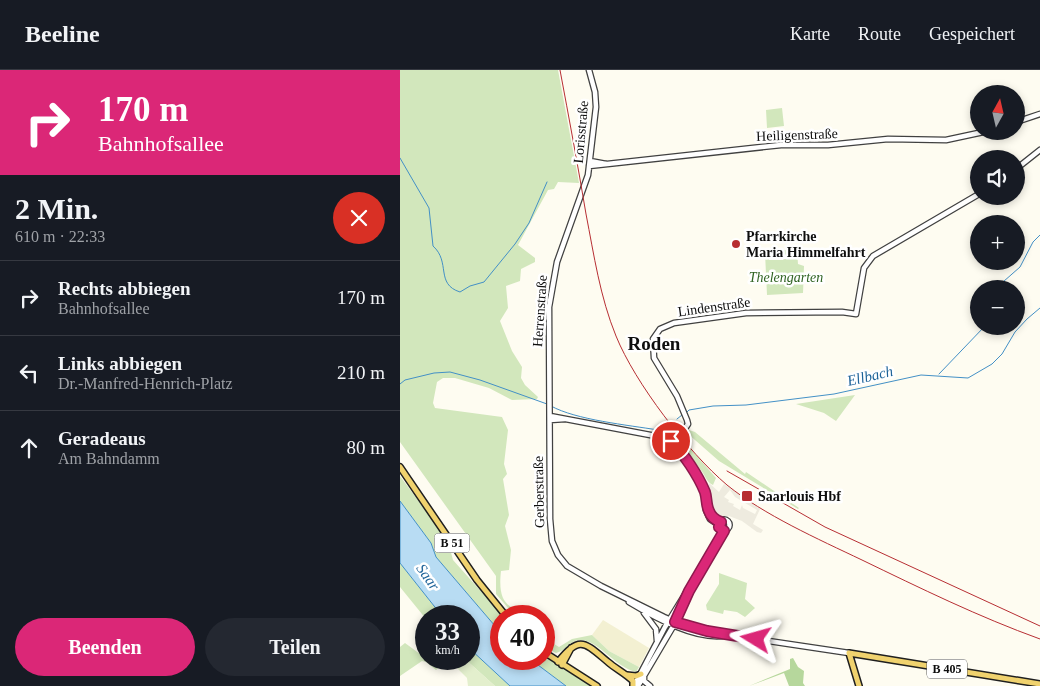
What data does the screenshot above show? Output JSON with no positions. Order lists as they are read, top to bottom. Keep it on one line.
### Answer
{"streets":{"main road":["B 51","B 405"],"street":["Lorisstraße","Heiligenstraße","Lindenstraße","Herrenstraße","Gerberstraße"]},"crossings":[["Lorisstraße","Heiligenstraße"],["Lorisstraße","Herrenstraße"],["Herrenstraße","Gerberstraße"]],"districts":["Roden"],"water":["Ellbach","Saar"],"parks":["Thelengarten"],"places":{"other":["Pfarrkirche Maria Himmelfahrt"],"transit":["Saarlouis Hbf"]},"north":"top","page":{"header":"Beeline","nav":["Karte","Route","Gespeichert"],"turn":["170 m","Bahnhofsallee"],"map_buttons":["+","−"],"heading":["2 Min.","610 m · 22:33"],"list":[{"name":"Rechts abbiegen","note":"Bahnhofsallee","value":"170 m"},{"name":"Links abbiegen","note":"Dr.-Manfred-Henrich-Platz","value":"210 m"},{"name":"Geradeaus","note":"Am Bahndamm","value":"80 m"}],"speed":"33 km/h","limit":"40","buttons":["Beenden","Teilen"]}}
